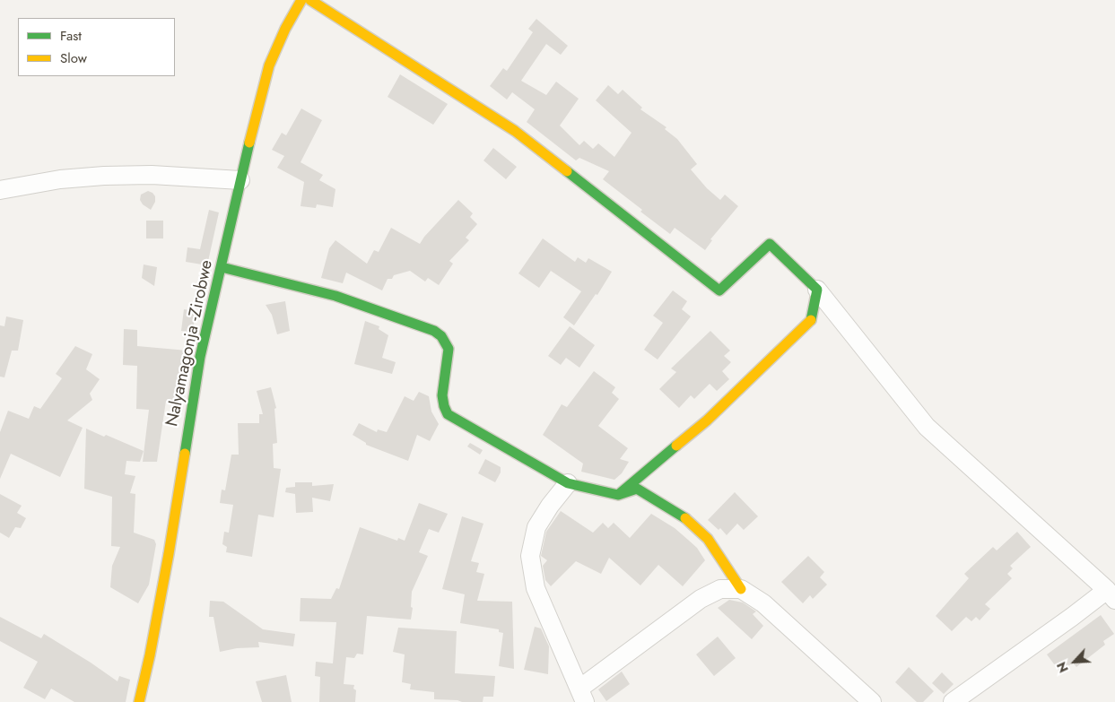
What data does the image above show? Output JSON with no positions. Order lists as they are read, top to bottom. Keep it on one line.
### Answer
{"streets":{"street":["Nalyamagonja -Zirobwe"]},"legend":["Fast","Slow"],"north":"bottom left"}
